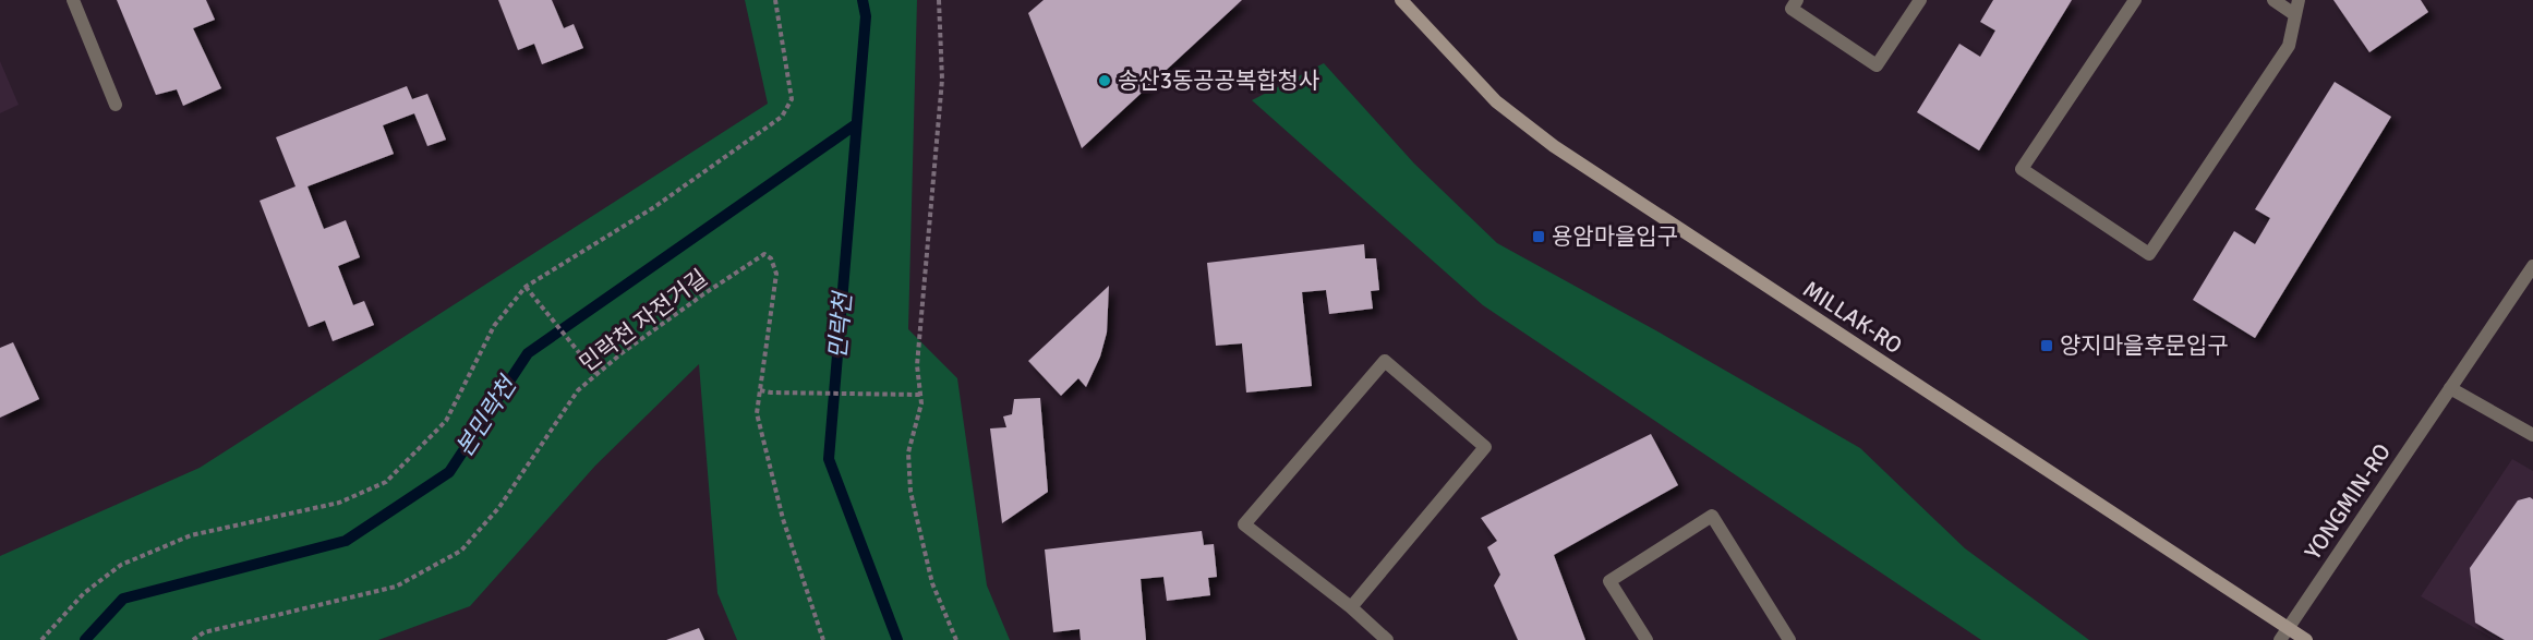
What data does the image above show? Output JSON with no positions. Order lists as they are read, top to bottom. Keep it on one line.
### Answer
{"streets":{"main road":["MILLAK-RO"],"street":["YONGMIN-RO"],"path":["민락천 자전거길"]},"crossings":[["MILLAK-RO","YONGMIN-RO"]],"water":["민락천","본민락천"],"places":{"other":["송산3동공공복합청사"],"transit":["용암마을입구","양지마을후문입구"]}}
